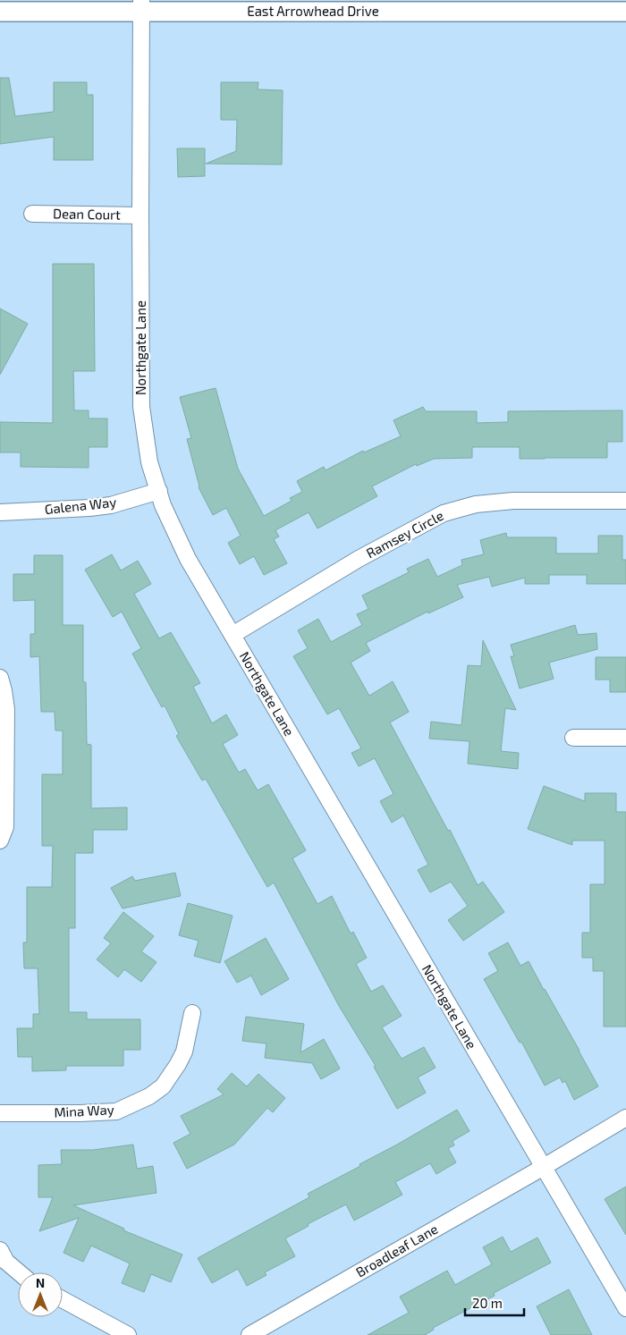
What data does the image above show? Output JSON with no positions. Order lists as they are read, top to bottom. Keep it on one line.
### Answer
{"streets":{"street":["East Arrowhead Drive","Dean Court","Northgate Lane","Galena Way","Ramsey Circle","Mina Way","Broadleaf Lane"]},"crossings":[["East Arrowhead Drive","Northgate Lane"],["Dean Court","Northgate Lane"],["Northgate Lane","Galena Way"],["Northgate Lane","Ramsey Circle"],["Northgate Lane","Broadleaf Lane"]],"scale_bar":"20 m","north":"top"}
